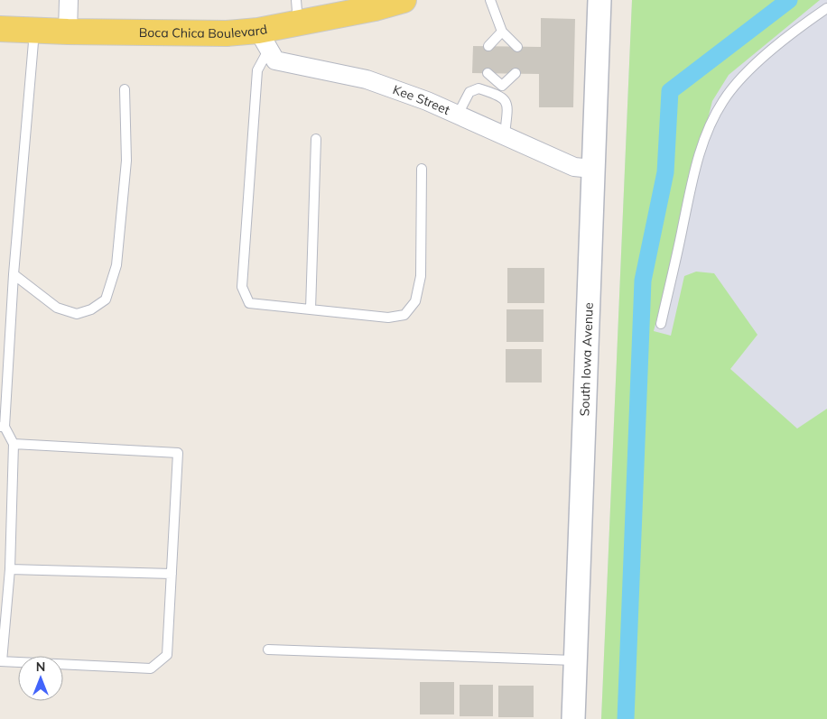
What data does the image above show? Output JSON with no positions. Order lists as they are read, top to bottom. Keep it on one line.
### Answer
{"streets":{"main road":["Boca Chica Boulevard"],"street":["Kee Street","South Iowa Avenue"]},"crossings":[["Boca Chica Boulevard","Kee Street"],["Kee Street","South Iowa Avenue"]],"north":"top"}
